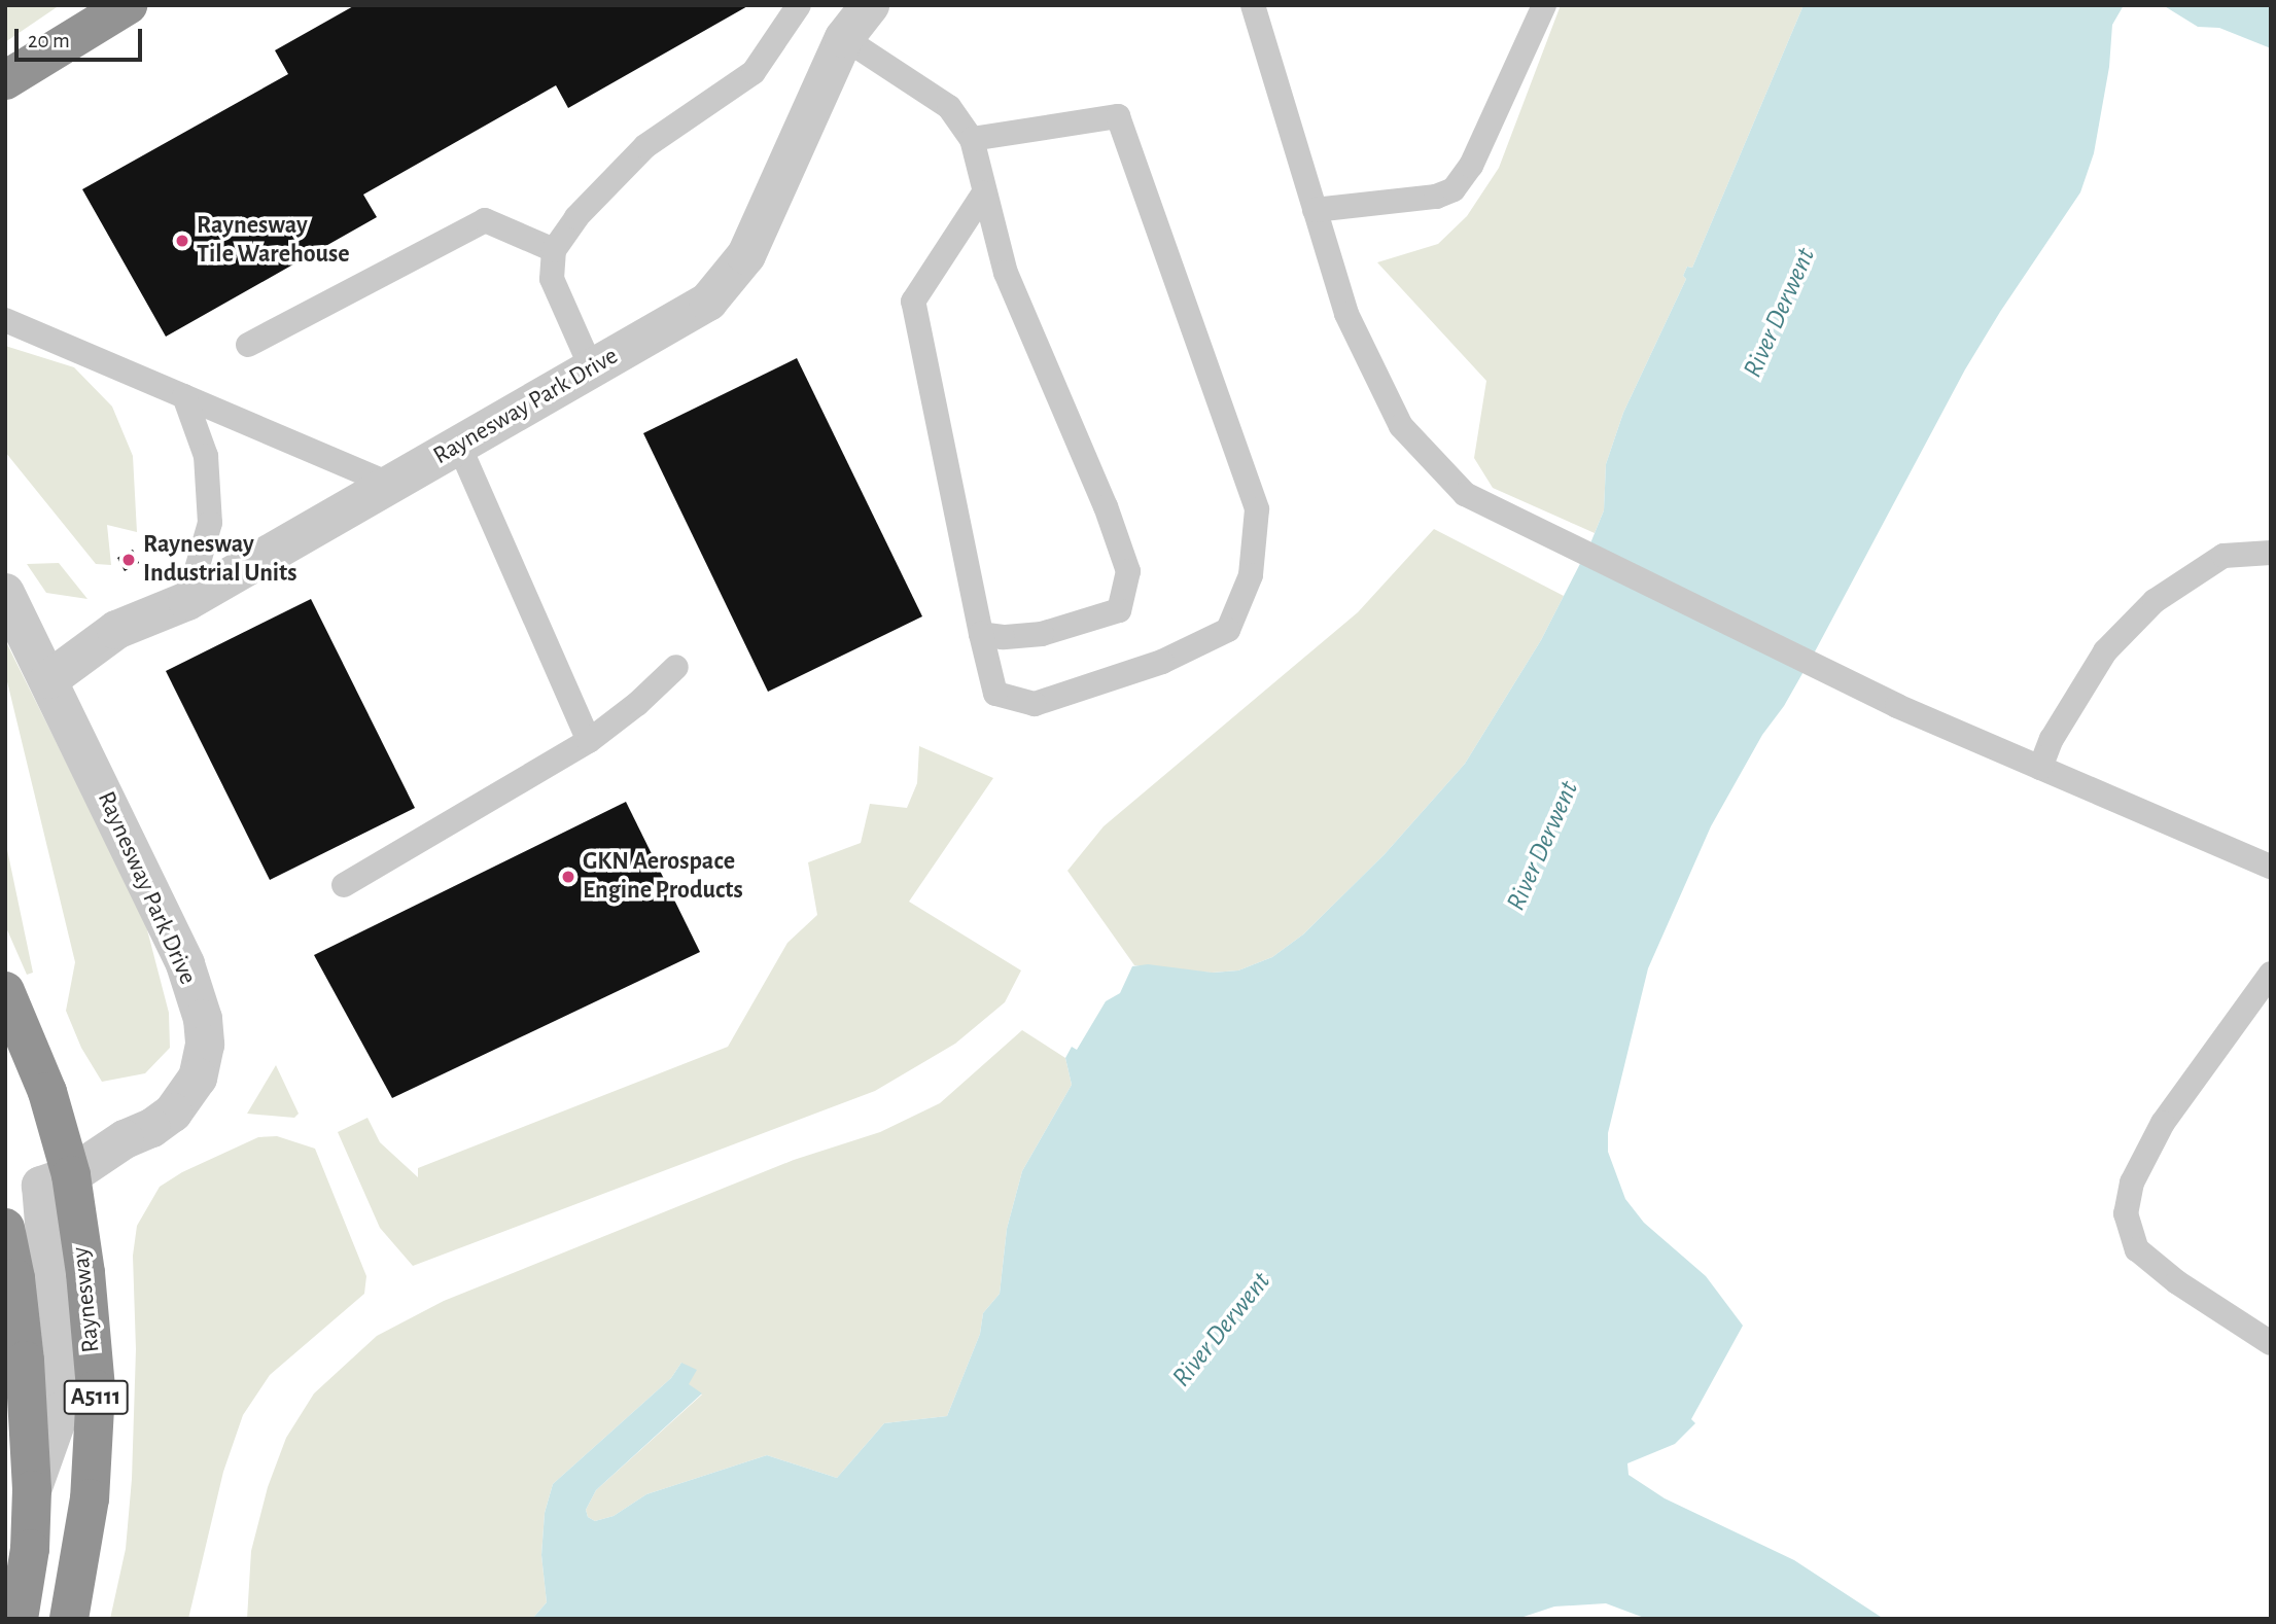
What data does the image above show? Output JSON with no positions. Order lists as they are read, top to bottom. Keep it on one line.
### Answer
{"streets":{"highway":["Raynesway","A5111"],"street":["Raynesway Park Drive"]},"crossings":[["Raynesway Park Drive","Raynesway"],["Raynesway Park Drive","A5111"]],"water":["River Derwent"],"places":["Raynesway Tile Warehouse","Raynesway Industrial Units","GKN Aerospace Engine Products"],"scale_bar":"20 m"}
